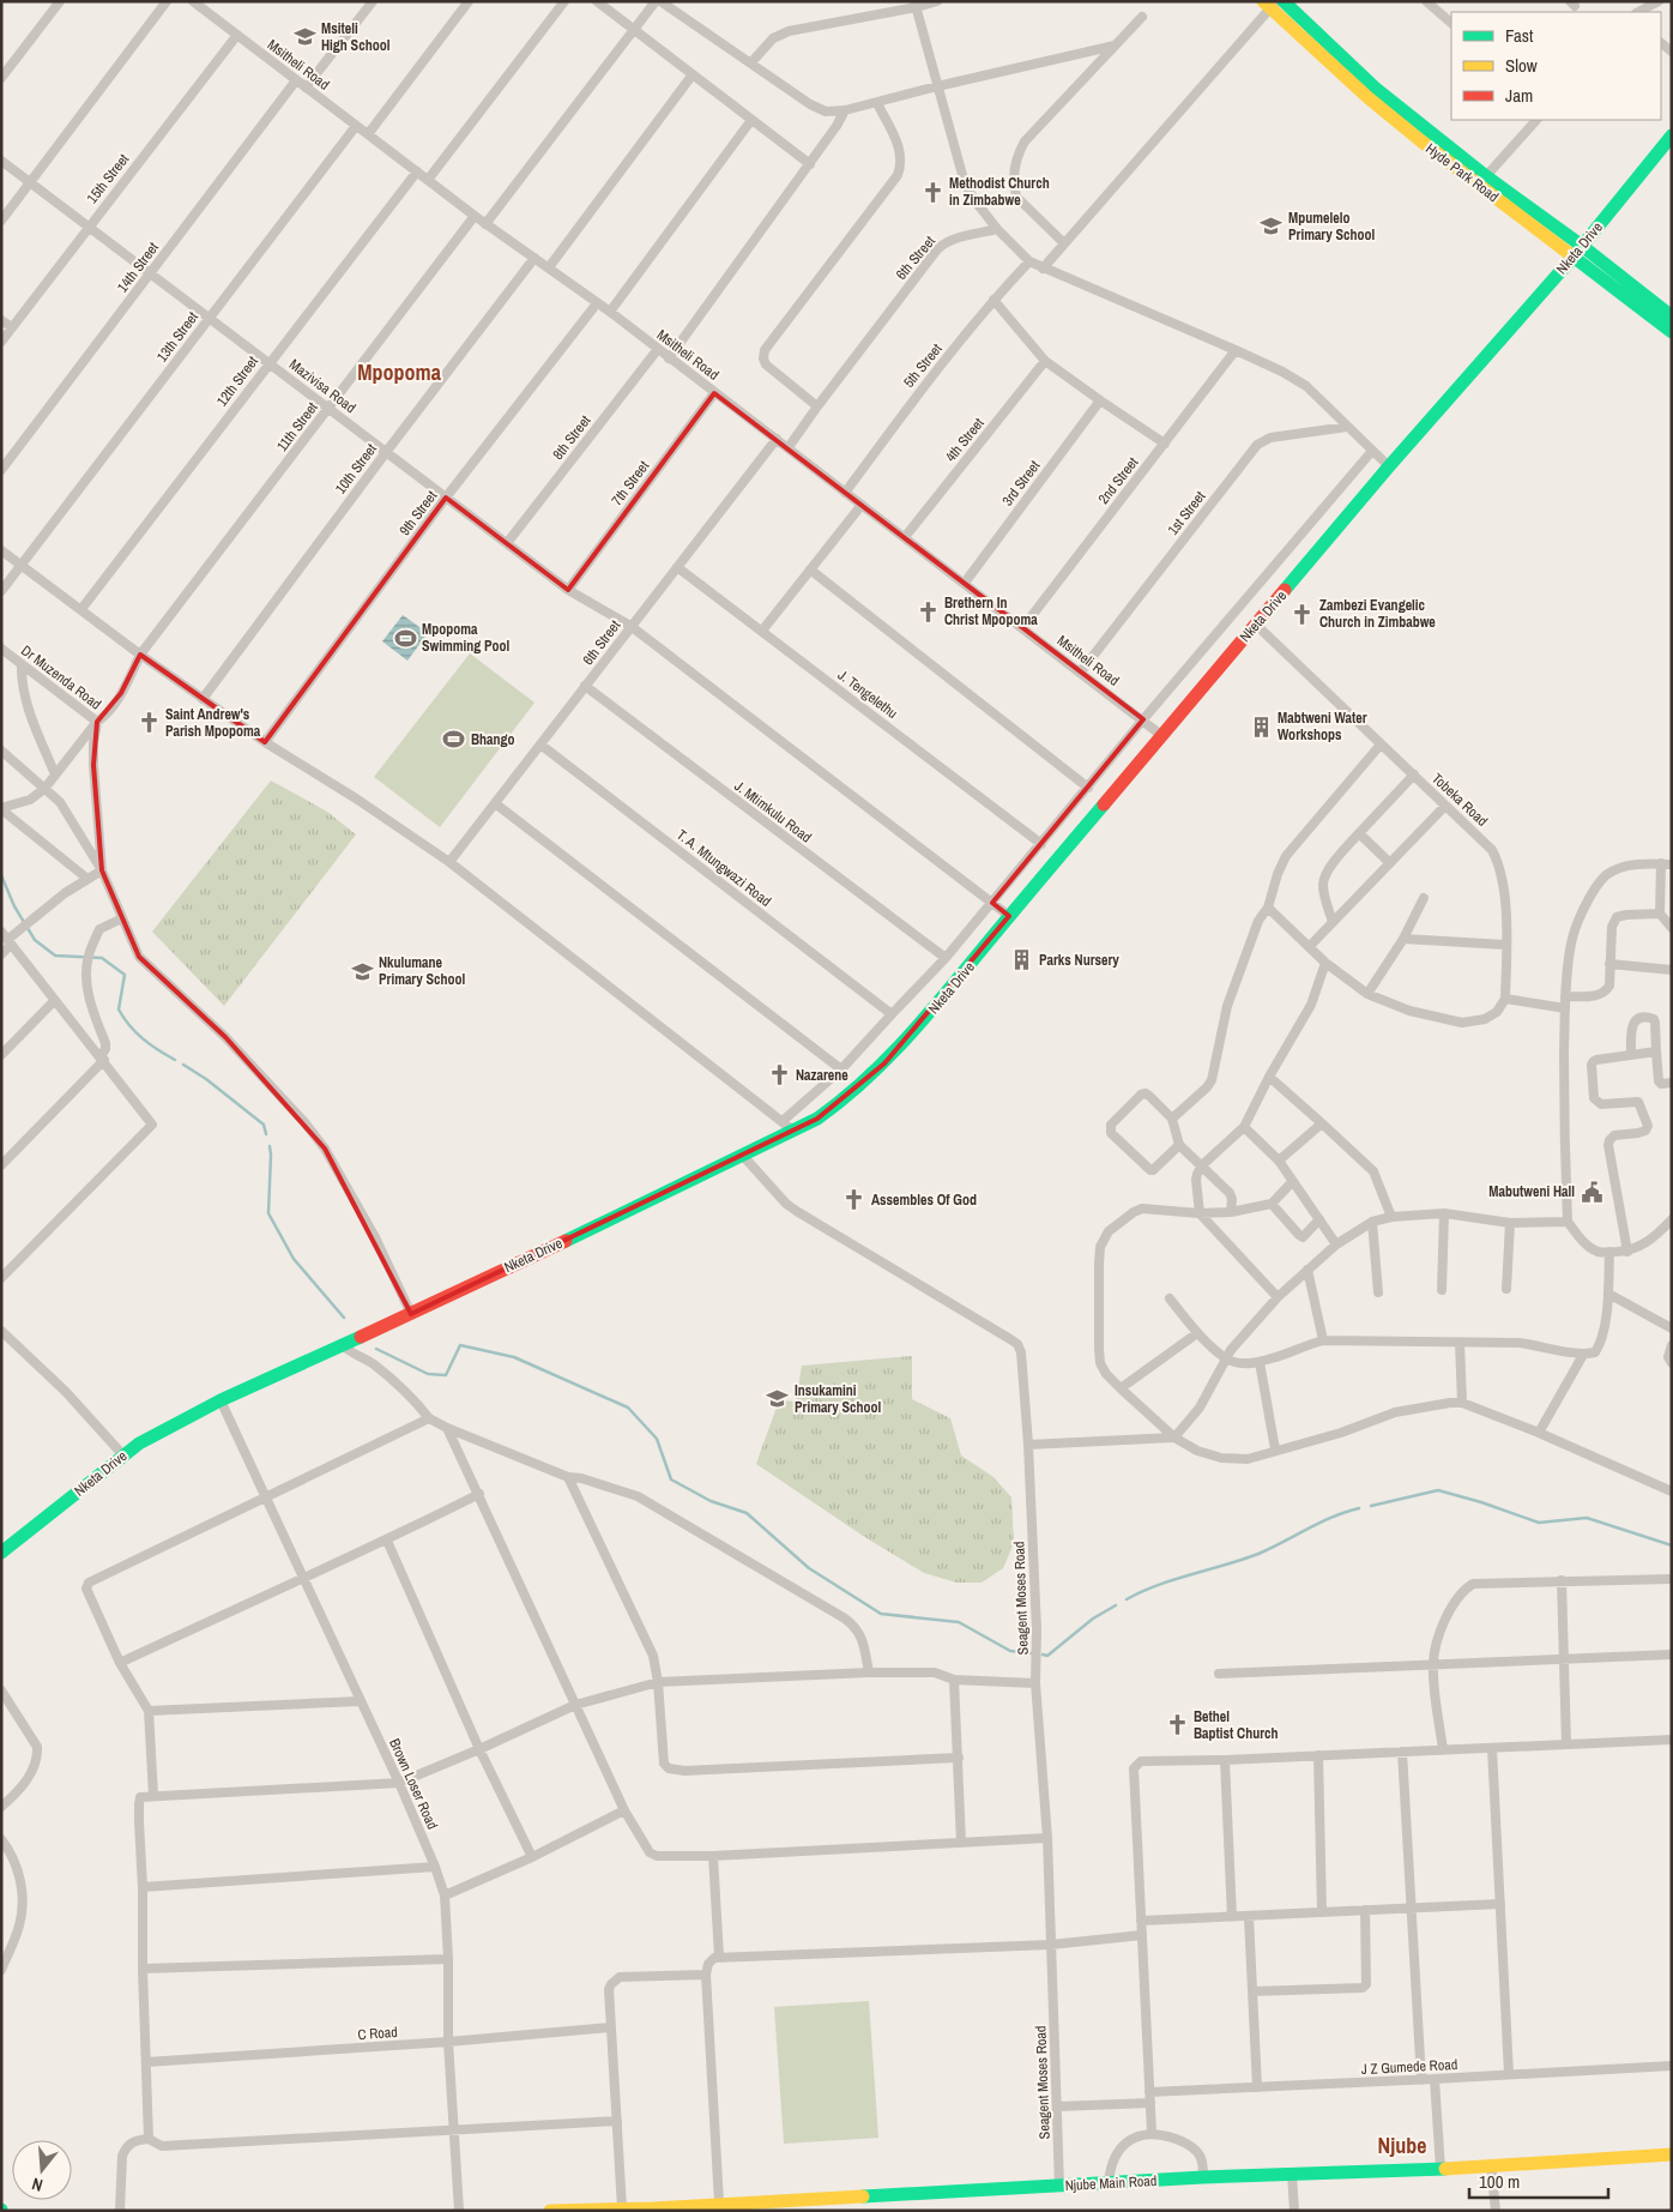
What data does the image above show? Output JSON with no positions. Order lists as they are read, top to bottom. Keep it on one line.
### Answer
{"streets":{"street":["Msitheli Road","Hyde Park Road","15th Street","Nketa Drive","6th Street","14th Street","13th Street","5th Street","12th Street","Mazivisa Road","11th Street","8th Street","4th Street","10th Street","2nd Street","7th Street","3rd Street","9th Street","1st Street","Dr Muzenda Road","J. Tengelethu","Tobeka Road","J. Mtimkulu Road","T. A. Mtungwazi Road","Seagent Moses Road","Brown Loser Road","C Road","J Z Gumede Road","Njube Main Road"]},"crossings":[["Msitheli Road","15th Street"],["Msitheli Road","Nketa Drive"],["Msitheli Road","6th Street"],["Msitheli Road","14th Street"],["Msitheli Road","13th Street"],["Msitheli Road","5th Street"],["Msitheli Road","12th Street"],["Msitheli Road","11th Street"],["Msitheli Road","8th Street"],["Msitheli Road","4th Street"],["Msitheli Road","10th Street"],["Msitheli Road","2nd Street"],["Msitheli Road","7th Street"],["Msitheli Road","3rd Street"],["Msitheli Road","9th Street"],["Msitheli Road","1st Street"],["Hyde Park Road","Nketa Drive"],["15th Street","Mazivisa Road"],["Nketa Drive","Mazivisa Road"],["Nketa Drive","Tobeka Road"],["Nketa Drive","Seagent Moses Road"],["Nketa Drive","Brown Loser Road"],["6th Street","Mazivisa Road"],["6th Street","J. Tengelethu"],["6th Street","J. Mtimkulu Road"],["6th Street","T. A. Mtungwazi Road"],["14th Street","Mazivisa Road"],["13th Street","Mazivisa Road"],["12th Street","Mazivisa Road"],["Mazivisa Road","11th Street"],["Mazivisa Road","8th Street"],["Mazivisa Road","10th Street"],["Mazivisa Road","7th Street"],["Mazivisa Road","9th Street"],["11th Street","Dr Muzenda Road"],["Seagent Moses Road","Njube Main Road"],["Brown Loser Road","C Road"]],"districts":["Mpopoma","Njube"],"places":{"school or university":["Msiteli High School","Mpumelelo Primary School","Nkulumane Primary School","Insukamini Primary School"],"church":["Methodist Church in Zimbabwe","Brethern In Christ Mpopoma","Zambezi Evangelic Church in Zimbabwe","Saint Andrew's Parish Mpopoma","Nazarene","Assembles Of God","Bethel Baptist Church"],"sports":["Mpopoma Swimming Pool","Bhango"],"building":["Mabtweni Water Workshops","Parks Nursery"],"public building":["Mabutweni Hall"]},"legend":["Fast","Slow","Jam"],"scale_bar":"100 m","north":"bottom"}
